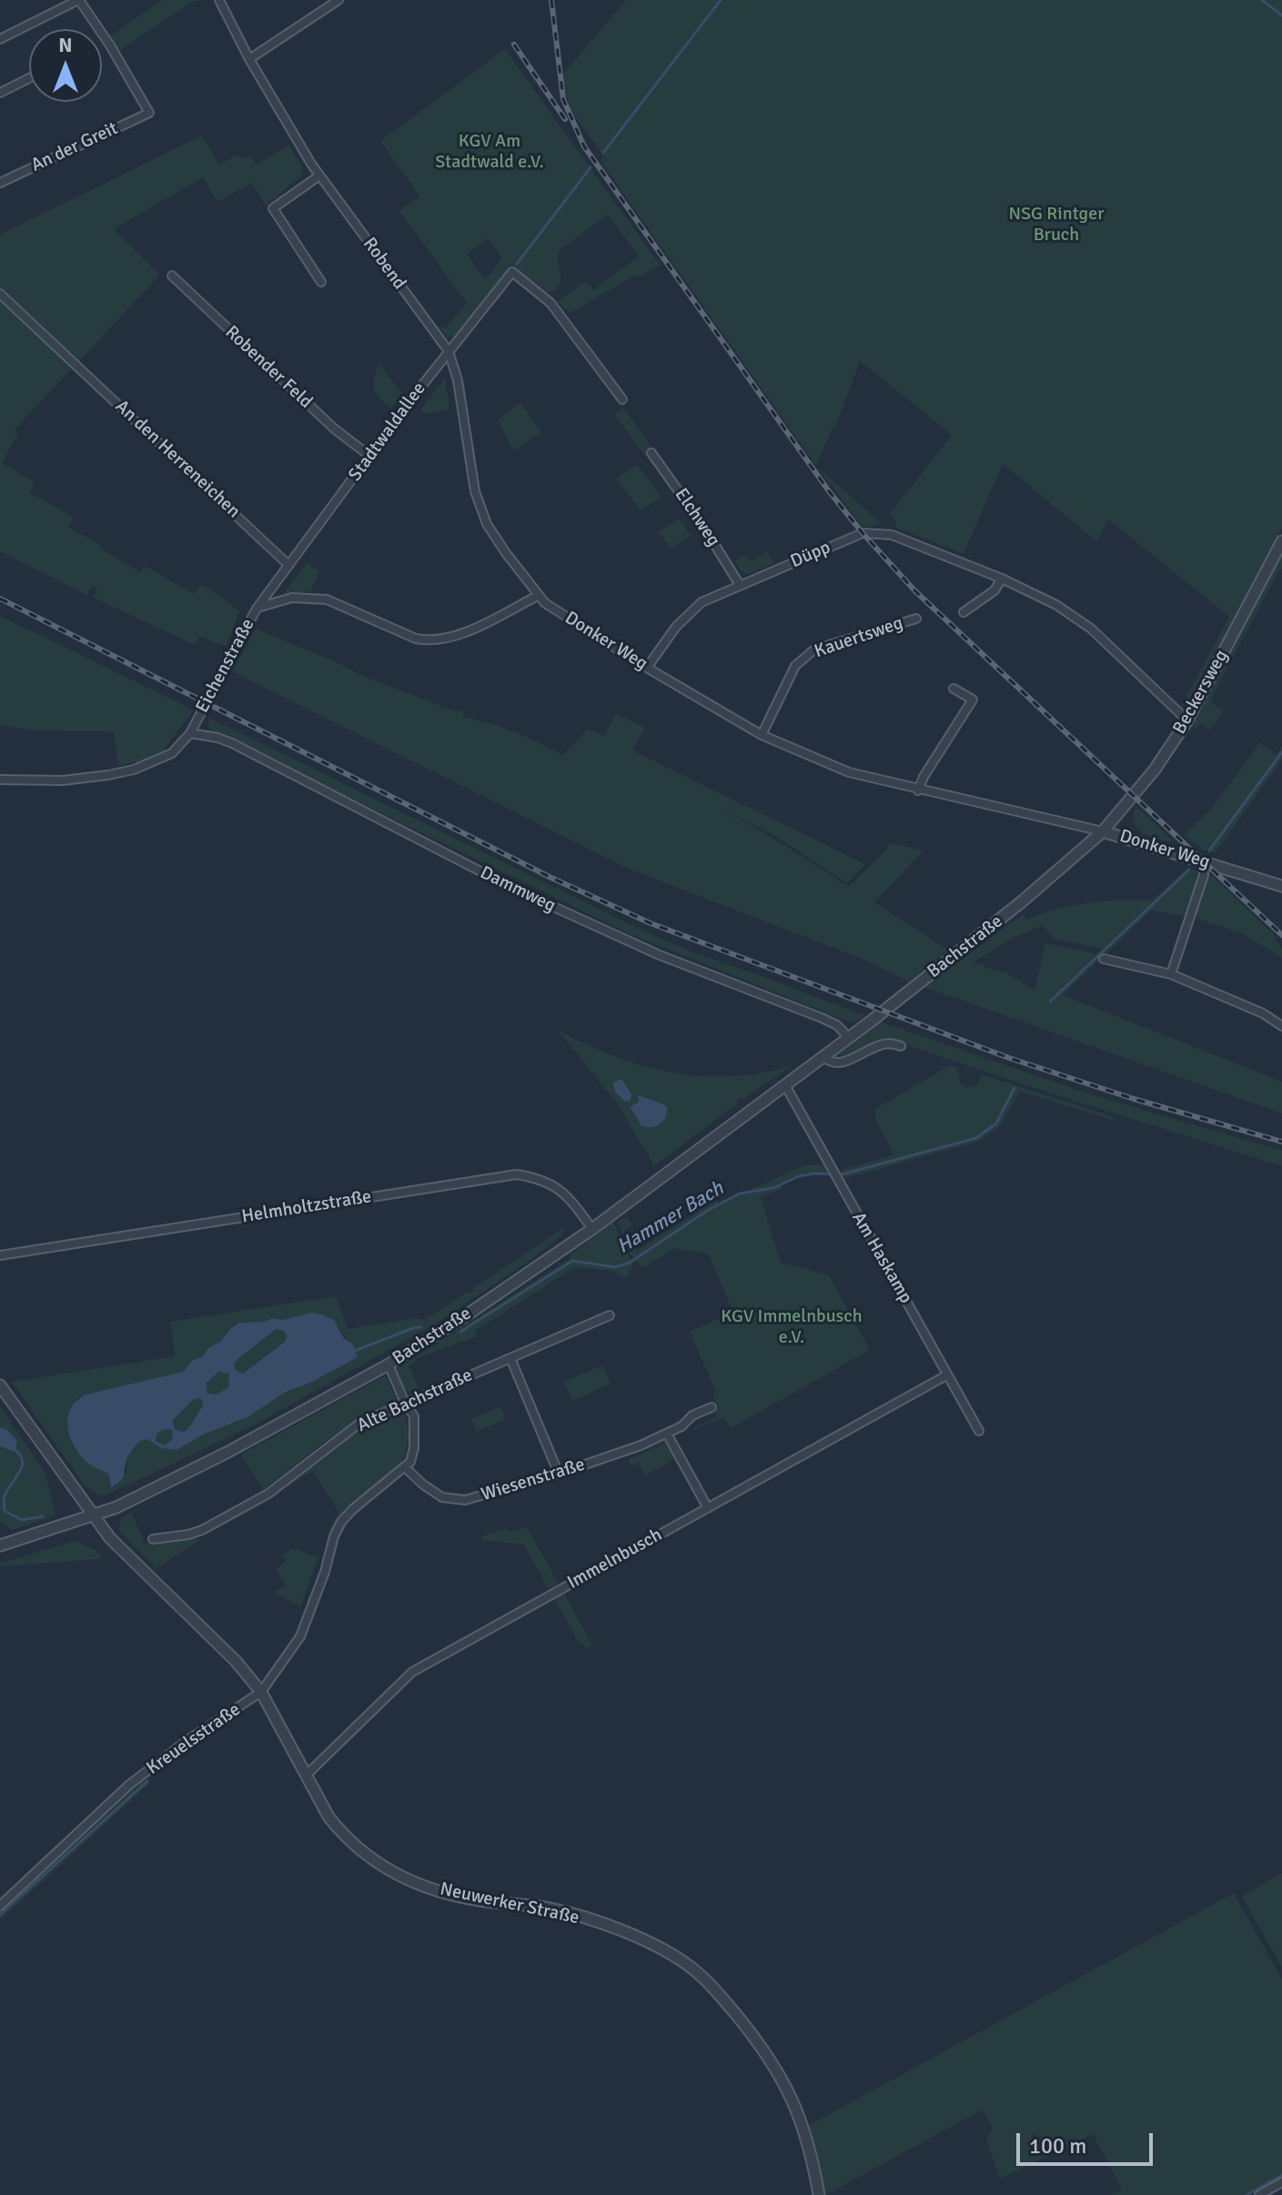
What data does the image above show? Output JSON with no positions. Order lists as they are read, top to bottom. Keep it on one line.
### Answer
{"streets":{"street":["An der Greit","Robend","Robender Feld","Stadtwaldallee","An den Herreneichen","Elchweg","Düpp","Kauertsweg","Donker Weg","Eichenstraße","Beckersweg","Dammweg","Bachstraße","Helmholtzstraße","Am Haskamp","Alte Bachstraße","Wiesenstraße","Immelnbusch","Kreuelsstraße","Neuwerker Straße"]},"crossings":[["Robend","Stadtwaldallee"],["Robend","Donker Weg"],["Robender Feld","Stadtwaldallee"],["Stadtwaldallee","An den Herreneichen"],["Stadtwaldallee","Donker Weg"],["Stadtwaldallee","Eichenstraße"],["Elchweg","Düpp"],["Düpp","Donker Weg"],["Düpp","Beckersweg"],["Kauertsweg","Donker Weg"],["Donker Weg","Eichenstraße"],["Donker Weg","Beckersweg"],["Donker Weg","Bachstraße"],["Eichenstraße","Dammweg"],["Beckersweg","Bachstraße"],["Dammweg","Bachstraße"],["Bachstraße","Helmholtzstraße"],["Bachstraße","Am Haskamp"],["Bachstraße","Neuwerker Straße"],["Am Haskamp","Immelnbusch"],["Wiesenstraße","Kreuelsstraße"],["Immelnbusch","Neuwerker Straße"],["Kreuelsstraße","Neuwerker Straße"]],"water":["Hammer Bach"],"parks":["KGV Am Stadtwald e.V.","NSG Rintger Bruch","KGV Immelnbusch e.V."],"scale_bar":"100 m","north":"top"}
